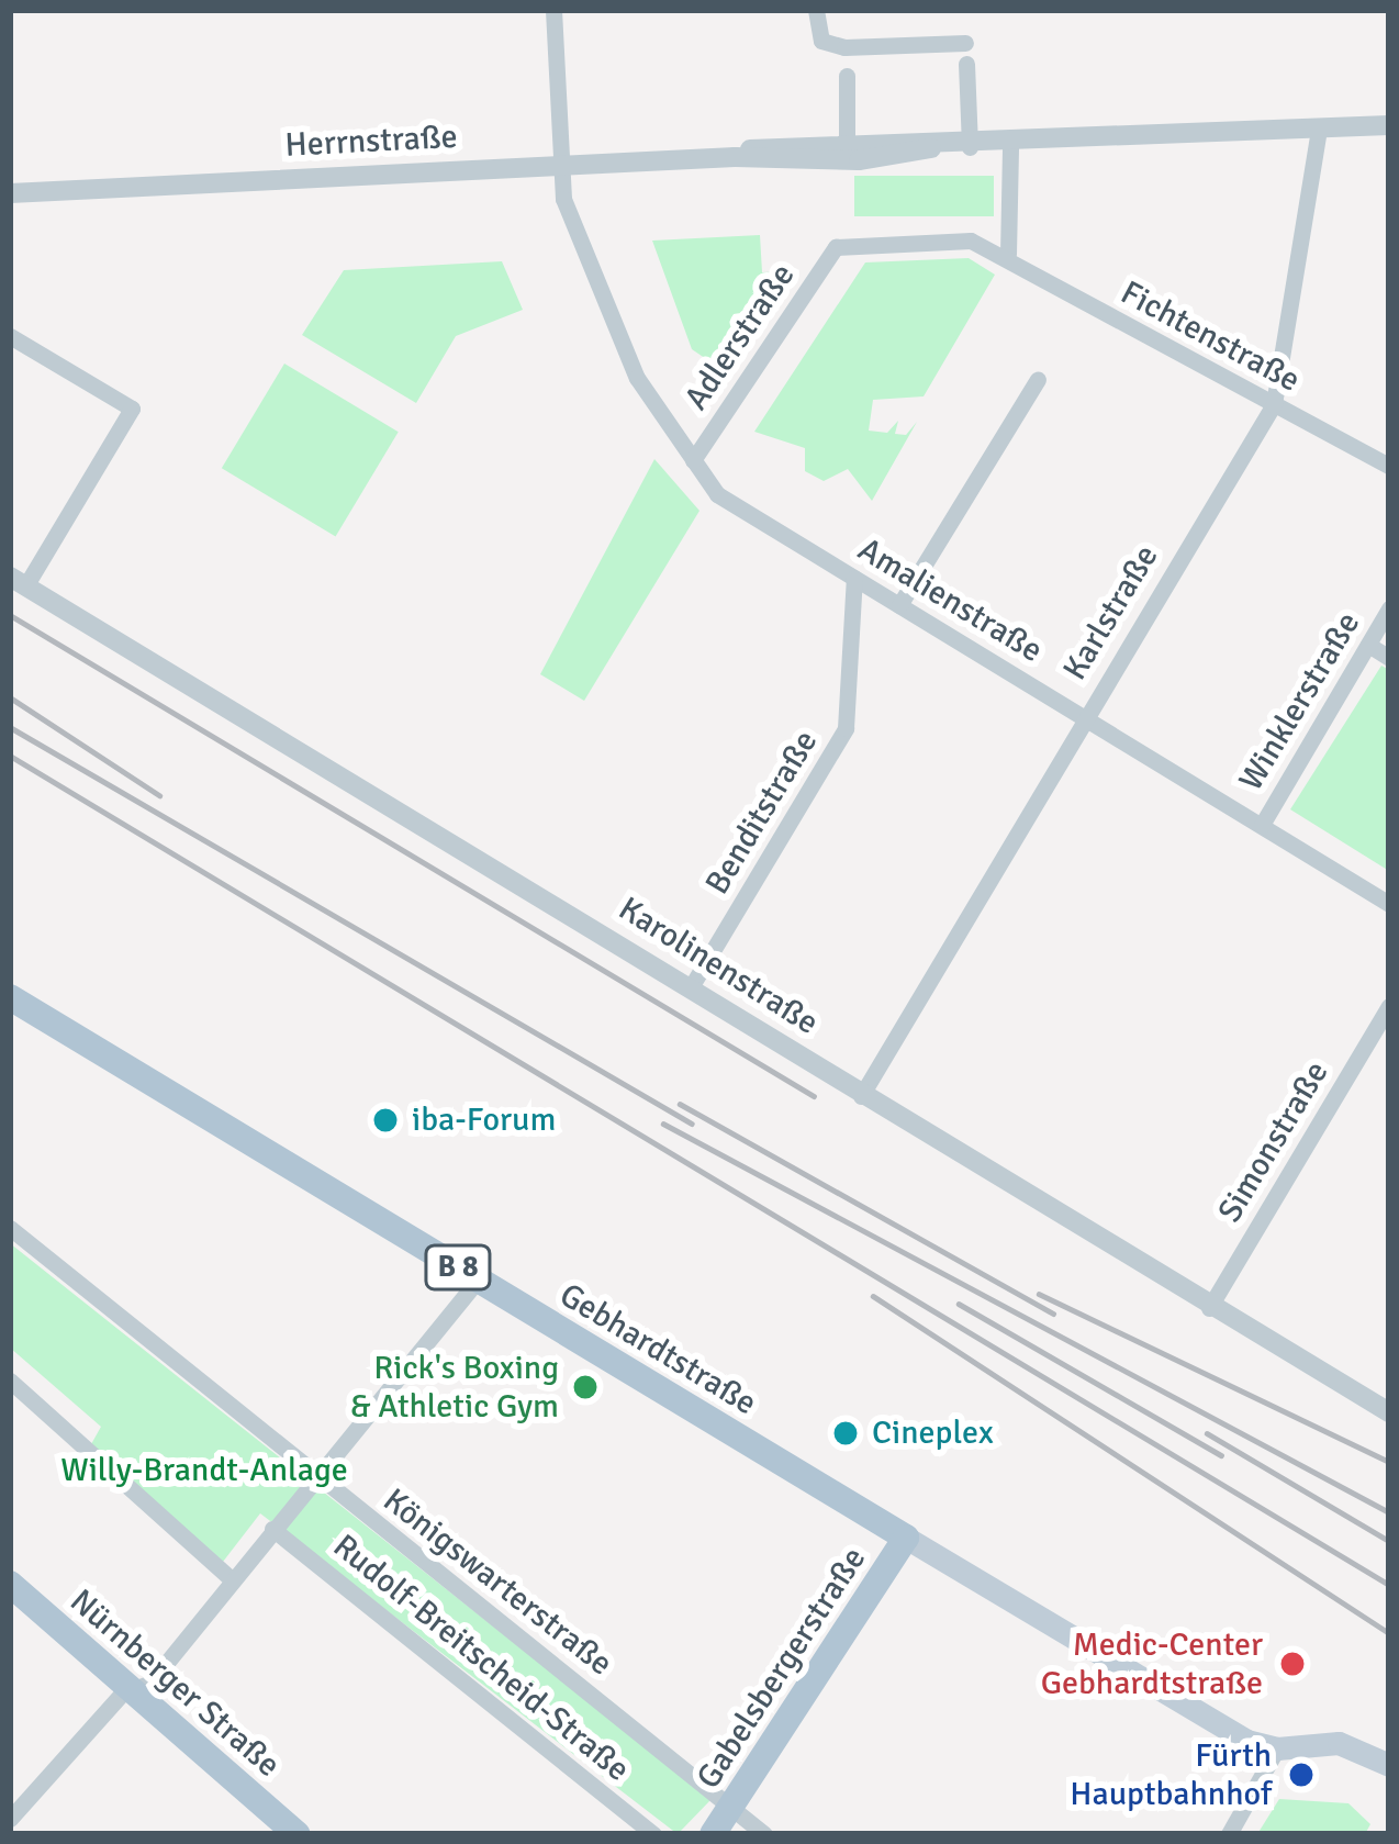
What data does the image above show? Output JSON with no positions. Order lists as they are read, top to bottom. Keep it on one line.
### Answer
{"streets":{"main road":["B 8","Gebhardtstraße","Gabelsbergerstraße","Nürnberger Straße"],"street":["Herrnstraße","Adlerstraße","Fichtenstraße","Amalienstraße","Karlstraße","Winklerstraße","Benditstraße","Karolinenstraße","Simonstraße","Königswarterstraße","Rudolf-Breitscheid-Straße"]},"crossings":[["Herrnstraße","Amalienstraße"],["Herrnstraße","Karlstraße"],["Adlerstraße","Fichtenstraße"],["Adlerstraße","Amalienstraße"],["Fichtenstraße","Karlstraße"],["Amalienstraße","Karlstraße"],["Amalienstraße","Winklerstraße"],["Amalienstraße","Benditstraße"],["Karlstraße","Karolinenstraße"],["Benditstraße","Karolinenstraße"],["Karolinenstraße","Simonstraße"],["Gebhardtstraße","Gabelsbergerstraße"],["Königswarterstraße","Gabelsbergerstraße"]],"parks":["Willy-Brandt-Anlage"],"places":["iba-Forum","Rick's Boxing & Athletic Gym","Cineplex","Medic-Center Gebhardtstraße","Fürth Hauptbahnhof"]}
